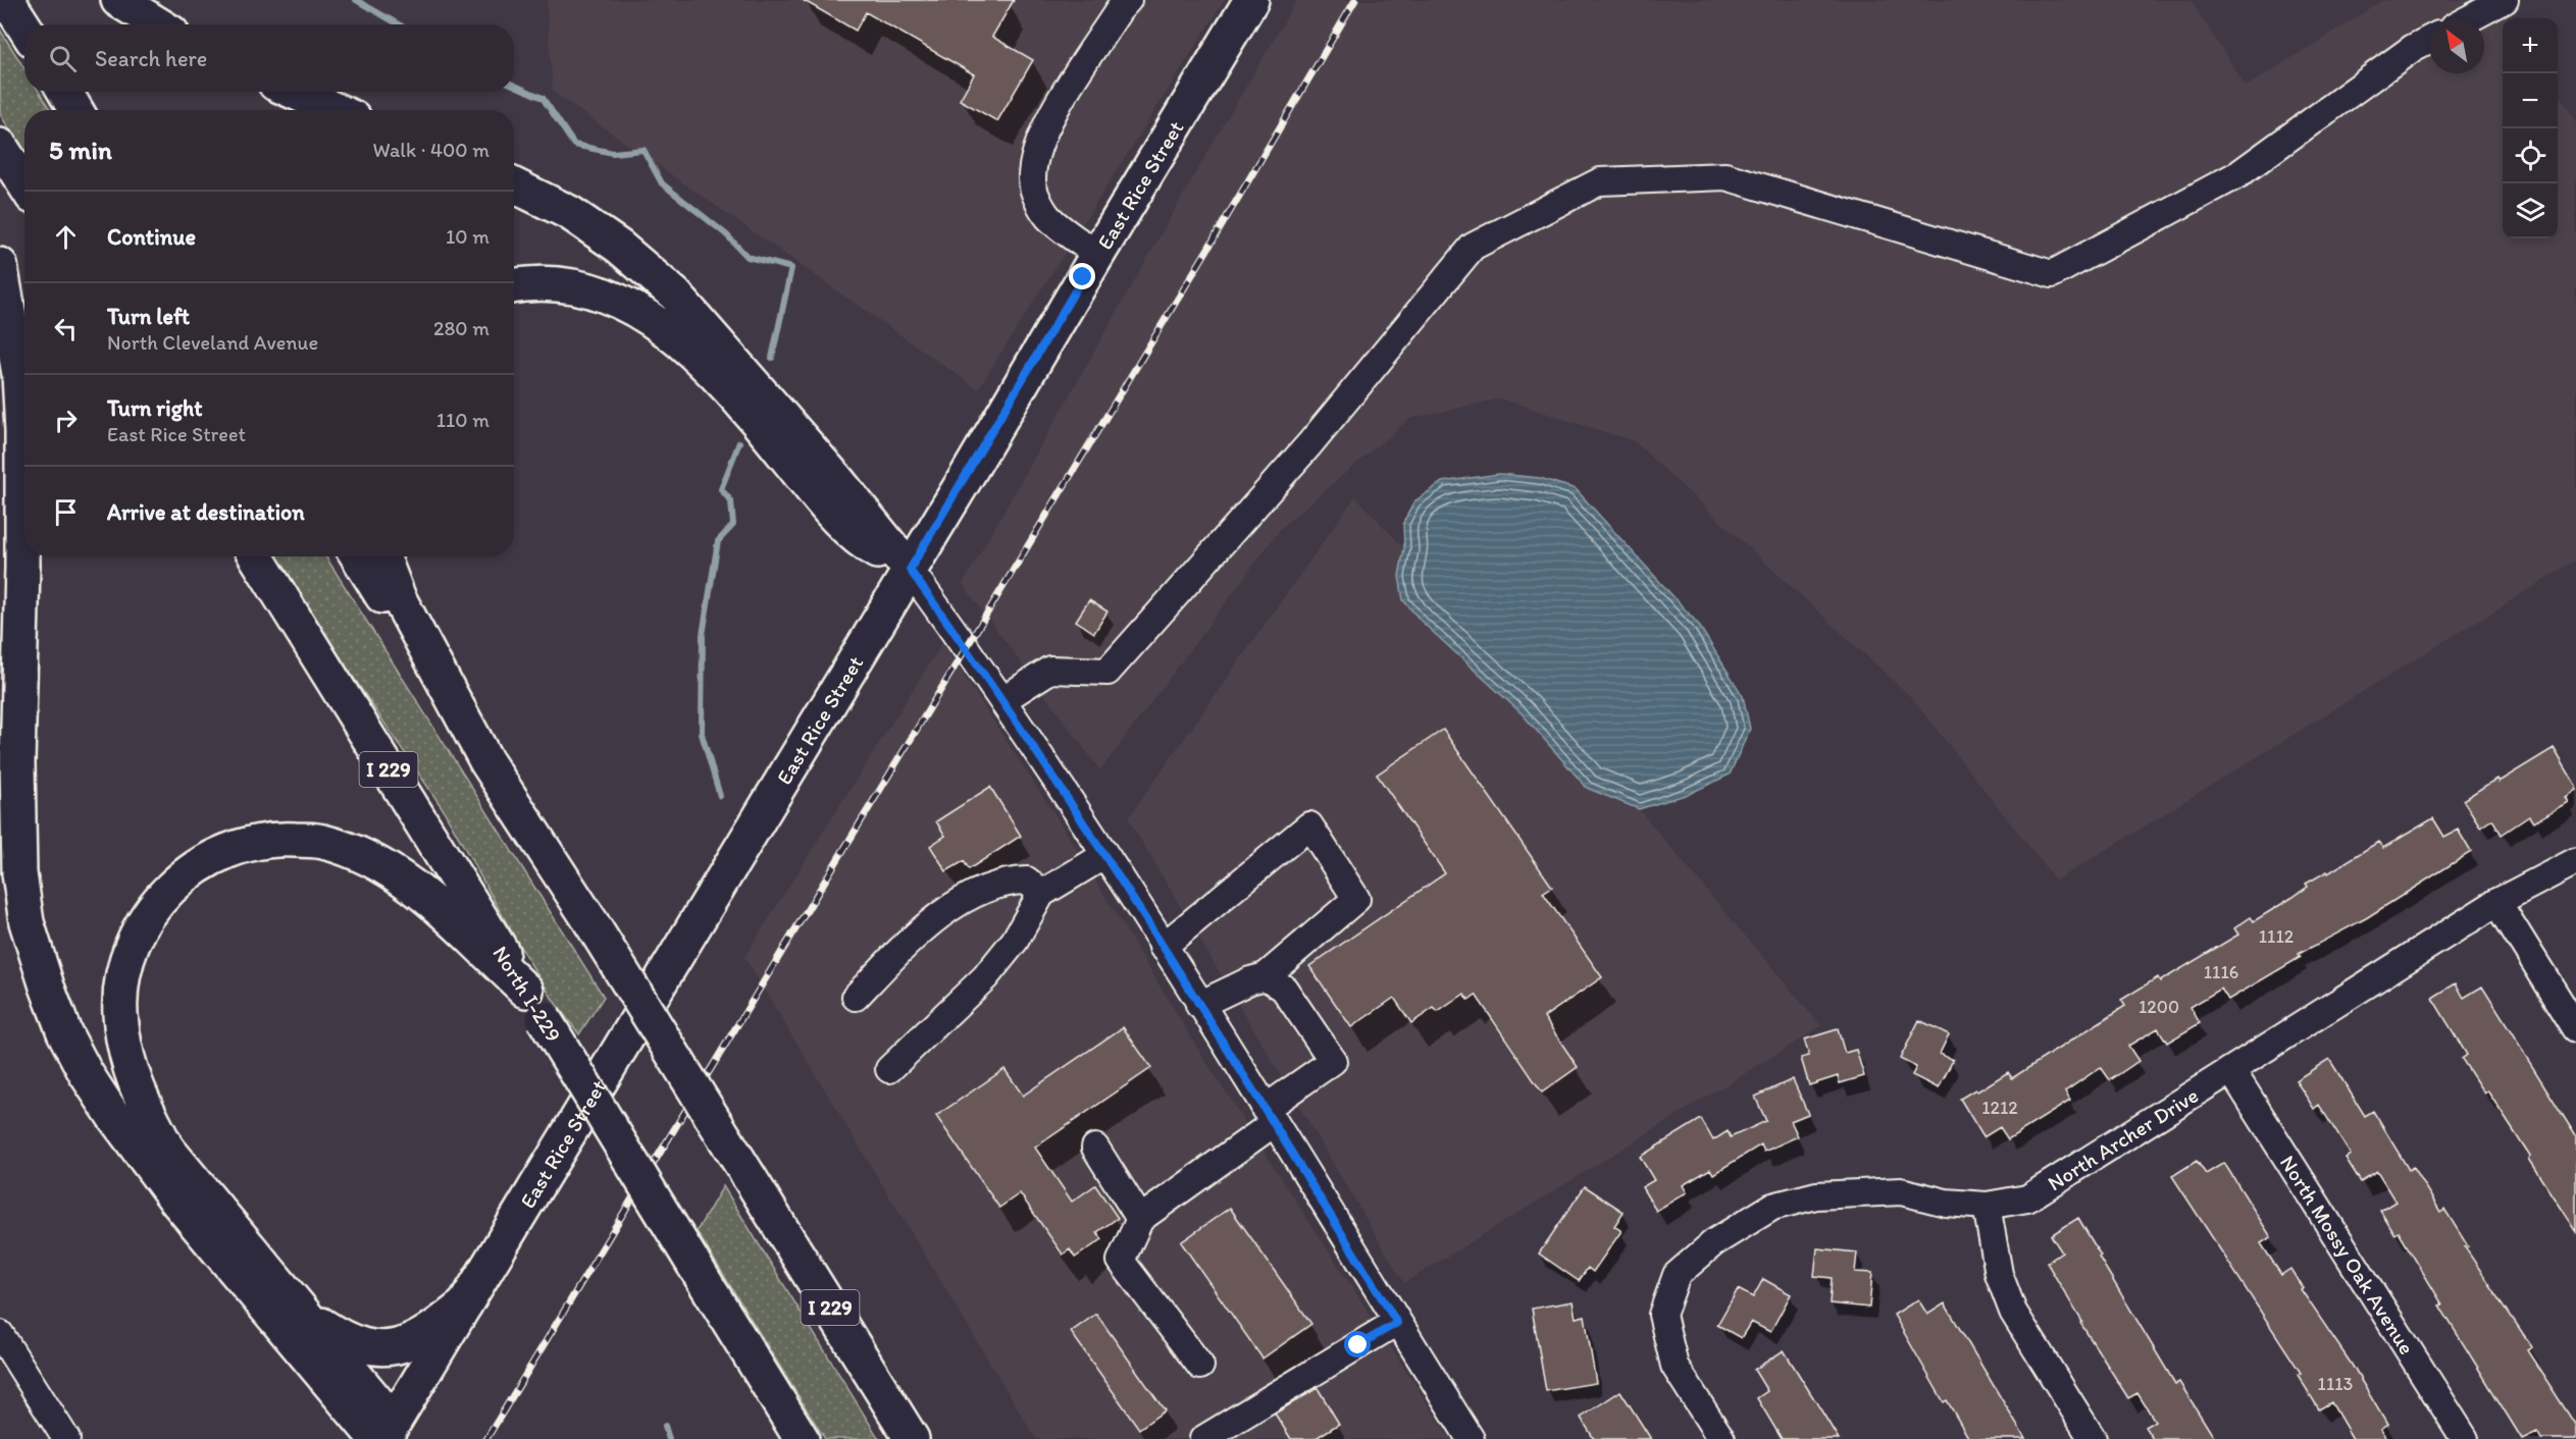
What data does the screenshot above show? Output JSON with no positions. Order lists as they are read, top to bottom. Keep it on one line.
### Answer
{"streets":{"main road":["East Rice Street","I 229","North I-229"],"street":["North Archer Drive","North Mossy Oak Avenue"]},"crossings":[["North Archer Drive","North Mossy Oak Avenue"]],"house_numbers":["1112","1116","1200","1212","1113"],"north":"top left","page":{"map_buttons":["+","−"],"search":"Search here","heading":["5 min","Walk · 400 m"],"list":[["Continue","10 m"],["Turn left","North Cleveland Avenue","280 m"],["Turn right","East Rice Street","110 m"],"Arrive at destination"]}}
